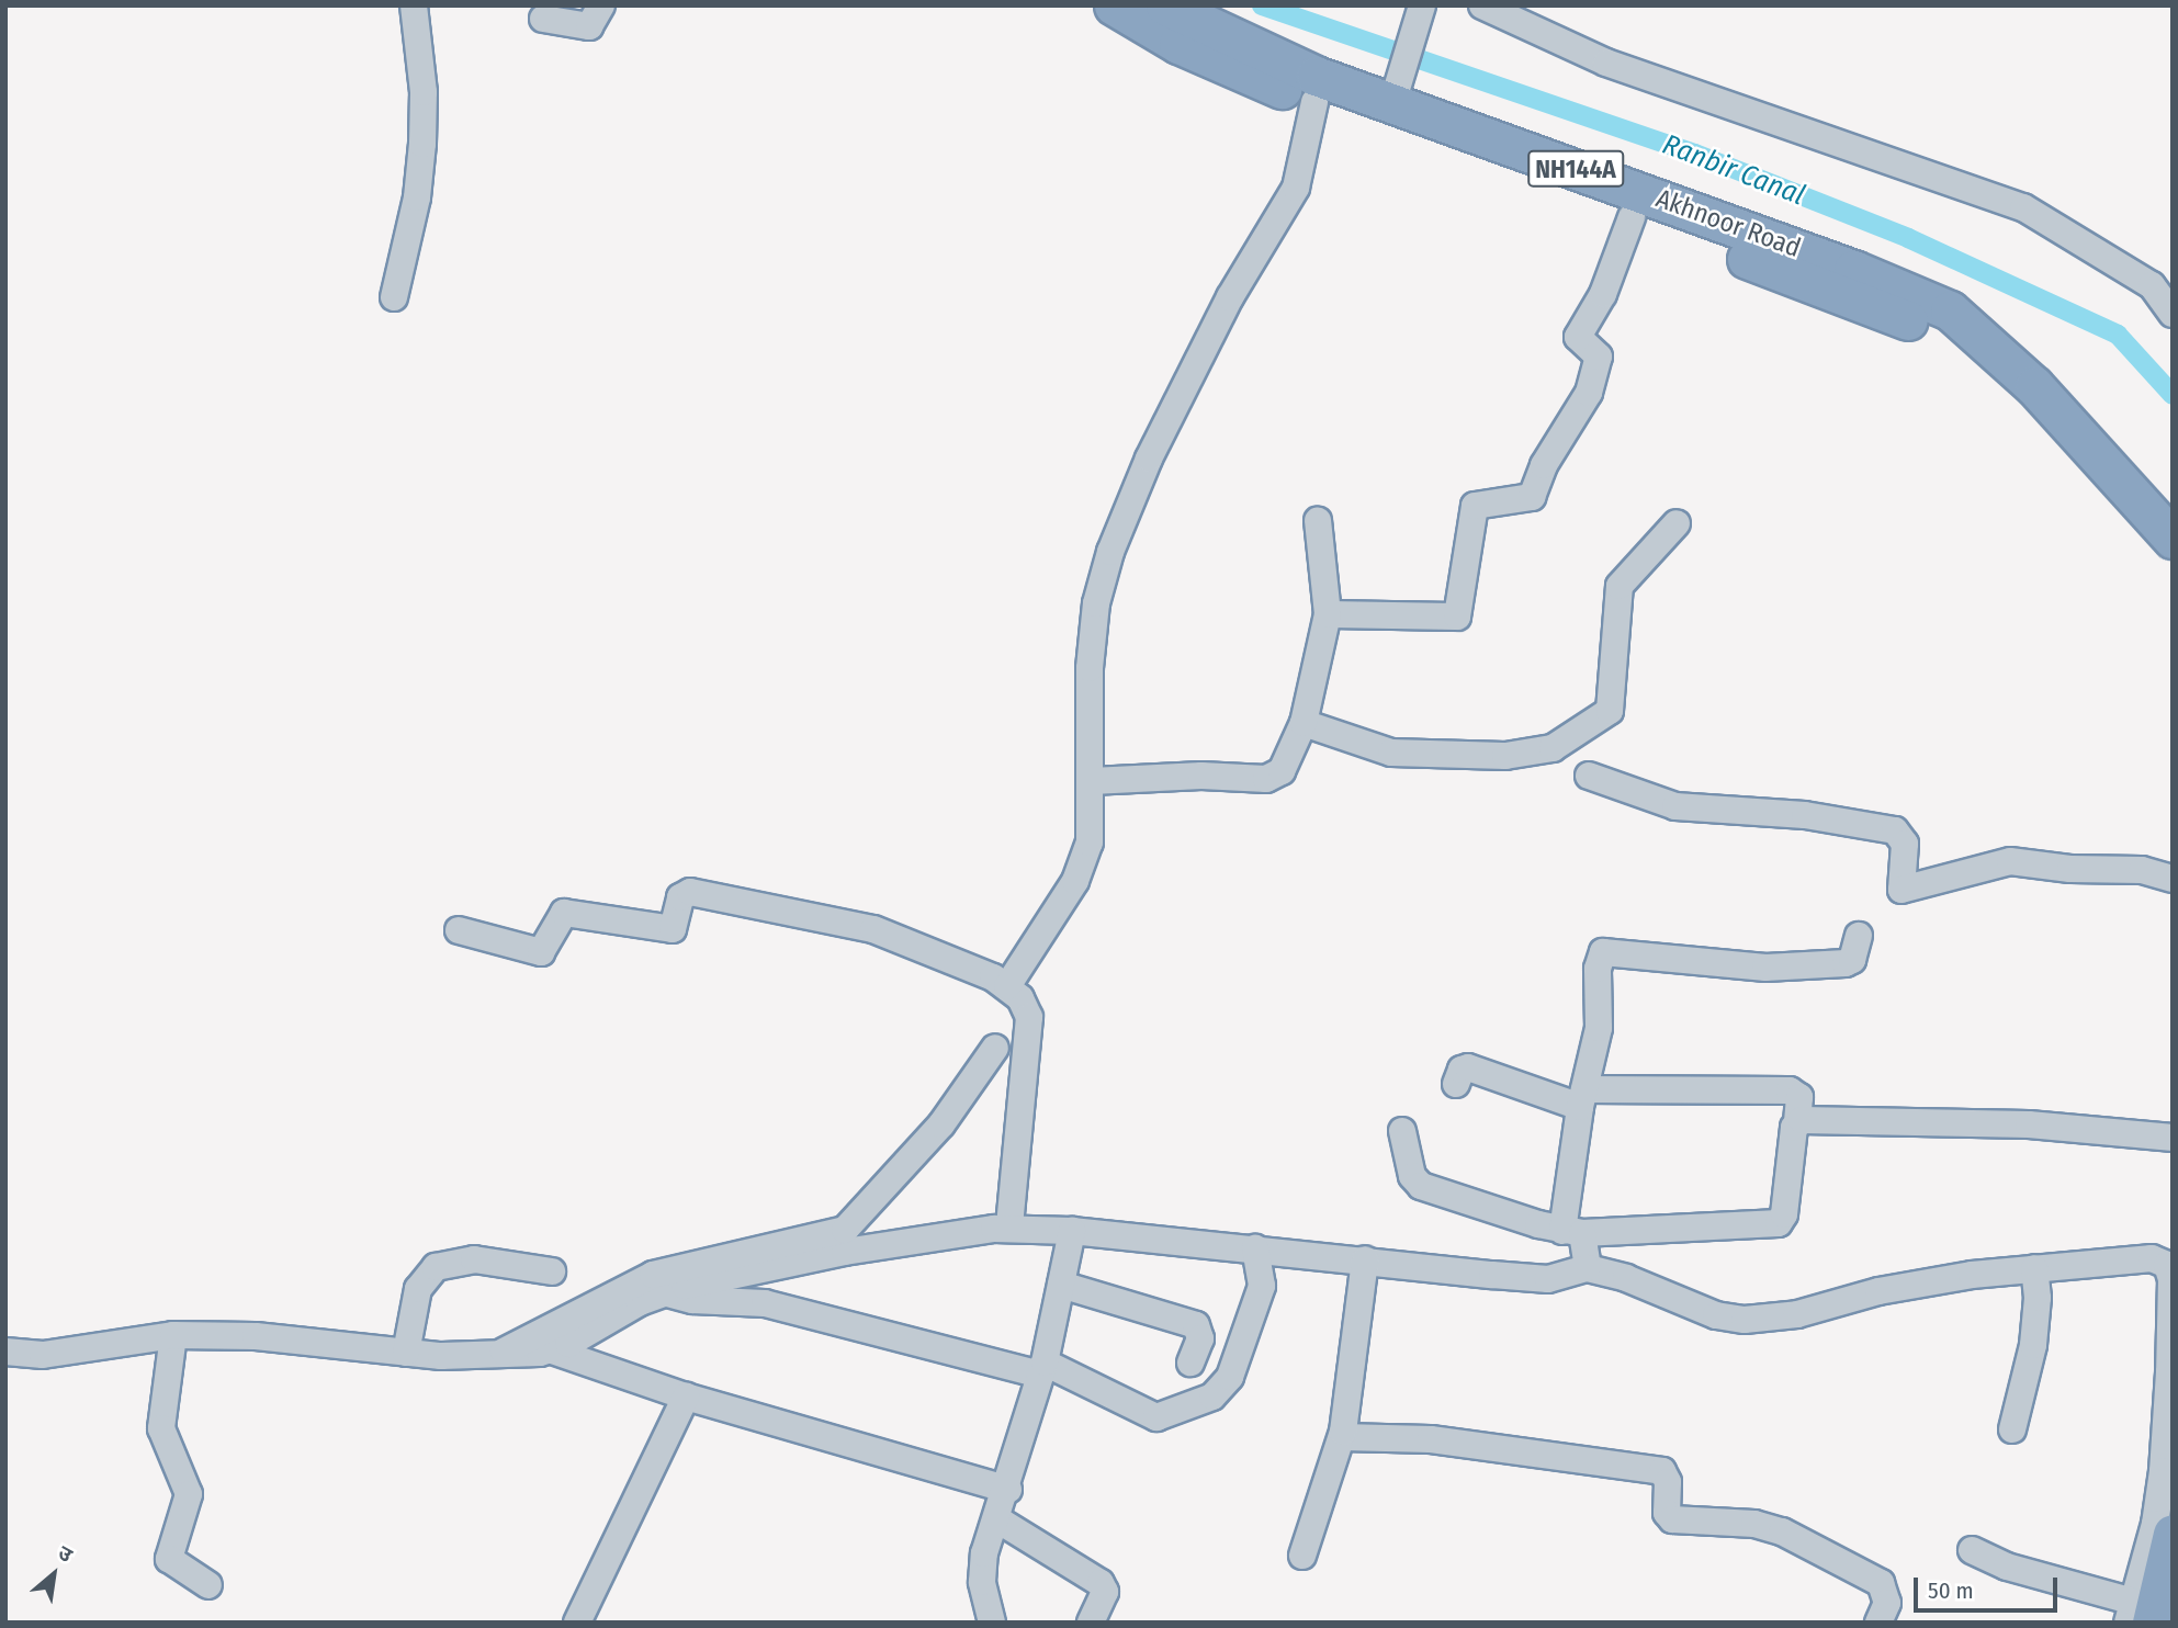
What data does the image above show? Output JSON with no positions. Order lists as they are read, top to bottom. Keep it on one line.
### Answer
{"streets":{"highway":["NH144A","Akhnoor Road"]},"water":["Ranbir Canal"],"scale_bar":"50 m","north":"top right"}
